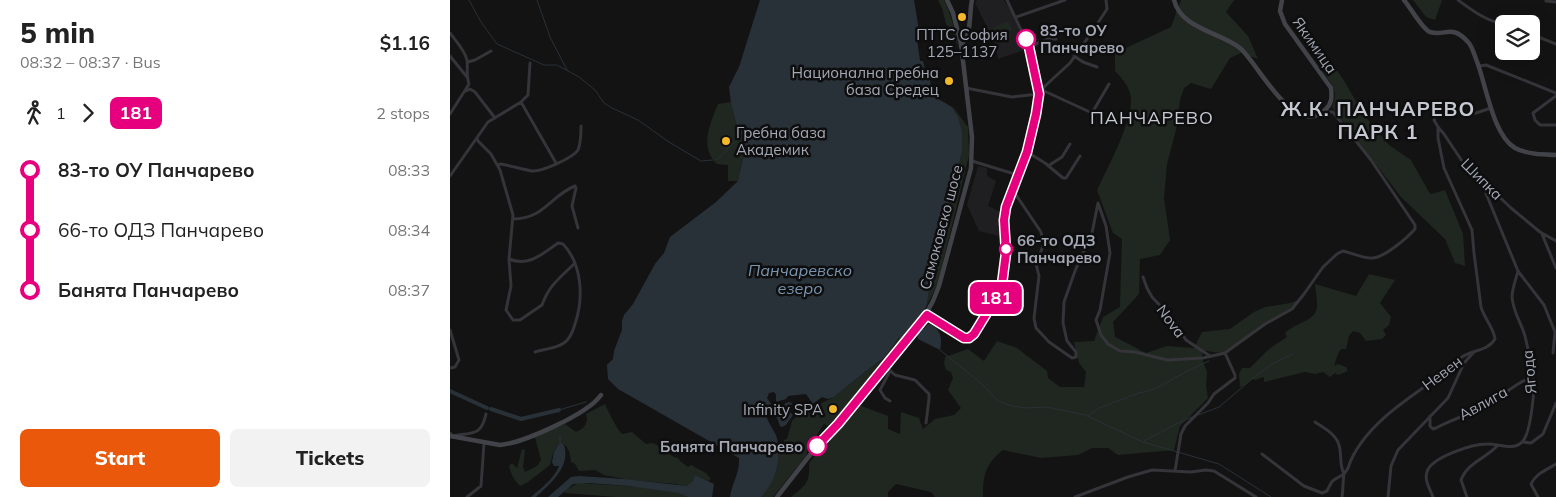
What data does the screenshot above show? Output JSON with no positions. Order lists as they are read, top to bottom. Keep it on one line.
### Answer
{"streets":{"street":["Якимица","Шипка","Самоковско шосе","Nova","Ягода","Невен","Авлига"]},"crossings":[["Шипка","Невен"],["Ягода","Авлига"]],"districts":["Ж.К. ПАНЧАРЕВО ПАРК 1","ПАНЧАРЕВО"],"water":["Панчаревско езеро"],"places":["ПТТС София 125–1137","83-то ОУ Панчарево","Национална гребна база Средец","Гребна база Академик","66-то ОДЗ Панчарево","Infinity SPA","Банята Панчарево"],"lines":["bus line 181"],"page":{"heading":["5 min","08:32 – 08:37 · Bus","$1.16"],"on_map":"181","legs":["1","181","2 stops"],"list":[{"name":"83-то ОУ Панчарево","value":"08:33"},{"name":"66-то ОДЗ Панчарево","value":"08:34"},{"name":"Банята Панчарево","value":"08:37"}],"buttons":["Start","Tickets"]}}
